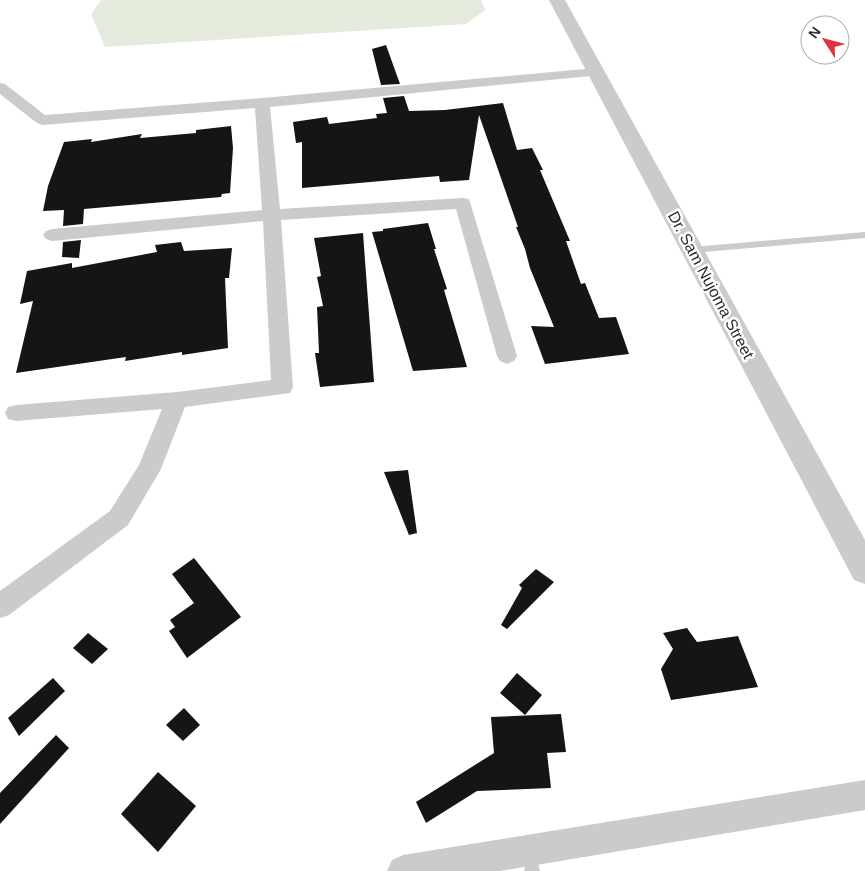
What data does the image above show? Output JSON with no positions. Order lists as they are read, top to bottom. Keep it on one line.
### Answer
{"streets":{"street":["Dr. Sam Nujoma Street"]},"north":"top left"}
